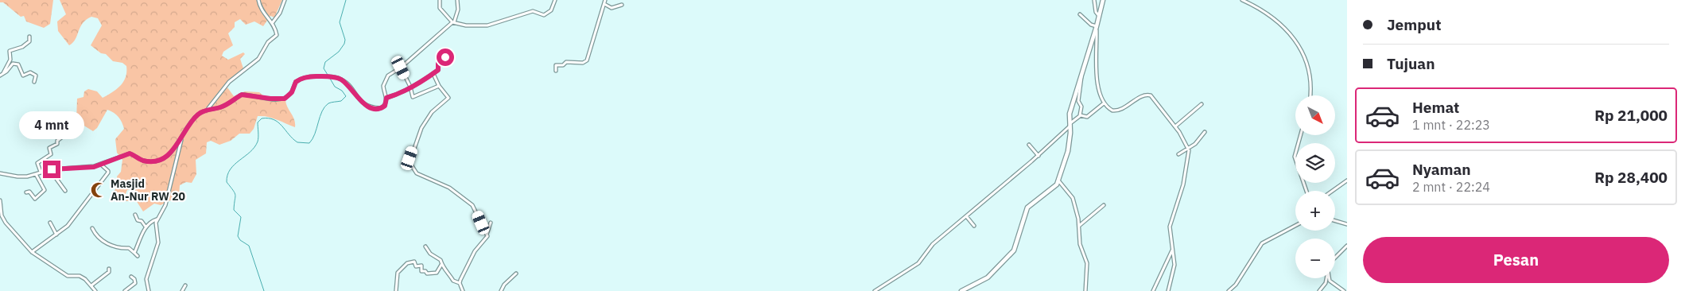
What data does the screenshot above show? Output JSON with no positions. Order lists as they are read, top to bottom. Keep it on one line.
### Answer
{"places":{"mosque":["Masjid An-Nur RW 20"]},"north":"bottom right","page":{"banner":["Jemput","Tujuan"],"list":[{"name":"Hemat","note":"1 mnt · 22:23","value":"Rp 21,000"},{"name":"Nyaman","note":"2 mnt · 22:24","value":"Rp 28,400"}],"map_buttons":["+","−"],"bubble":"4 mnt","buttons":"Pesan"}}
